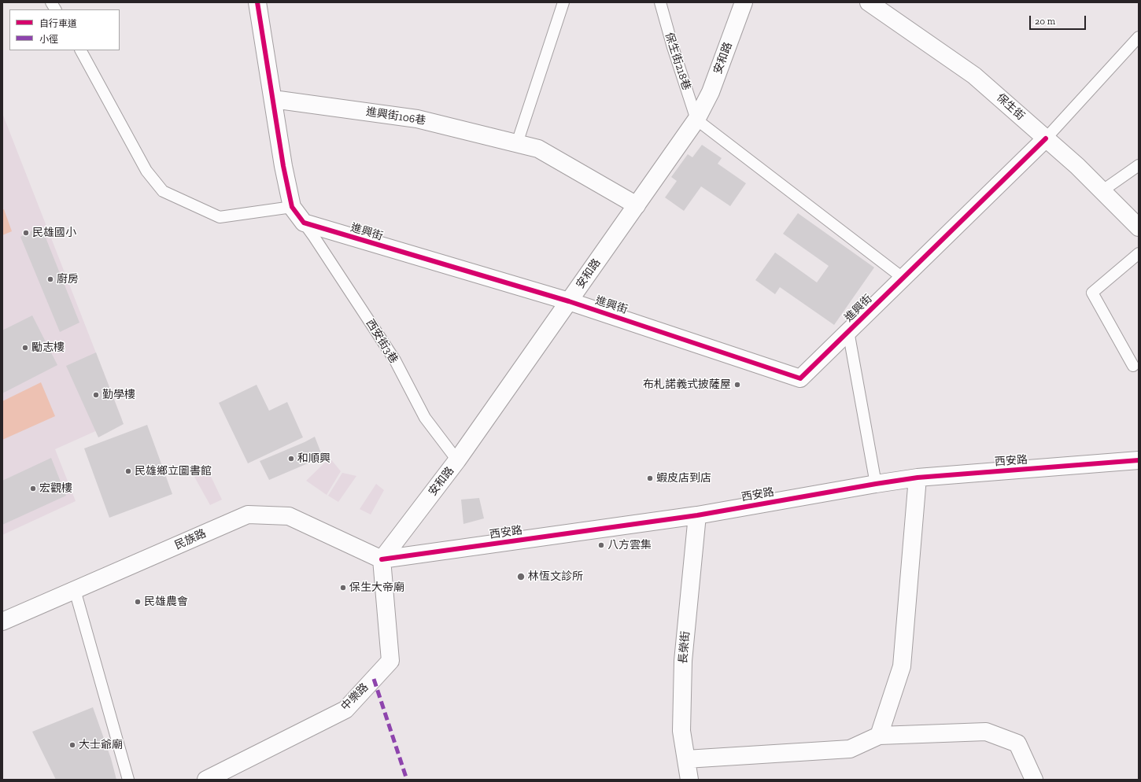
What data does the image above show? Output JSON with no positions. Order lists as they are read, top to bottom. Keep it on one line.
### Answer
{"streets":{"street":["安和路","保生街","進興街106巷","進興街","西安路","民族路","長榮街","中樂路"],"lane":["保生街218巷","西安街3巷"]},"crossings":[["安和路","保生街218巷"],["安和路","進興街106巷"],["安和路","進興街"],["安和路","西安街3巷"],["安和路","西安路"],["安和路","民族路"],["安和路","中樂路"],["保生街","進興街"],["進興街","西安街3巷"],["西安路","民族路"],["西安路","長榮街"],["西安路","中樂路"],["民族路","中樂路"]],"places":["民雄國小","廚房","勵志樓","布札諾義式披薩屋","勤學樓","和順興","民雄鄉立圖書館","蝦皮店到店","宏觀樓","八方雲集","林恆文診所","保生大帝廟","民雄農會","大士爺廟"],"legend":["自行車道","小徑"],"scale_bar":"20 m"}
